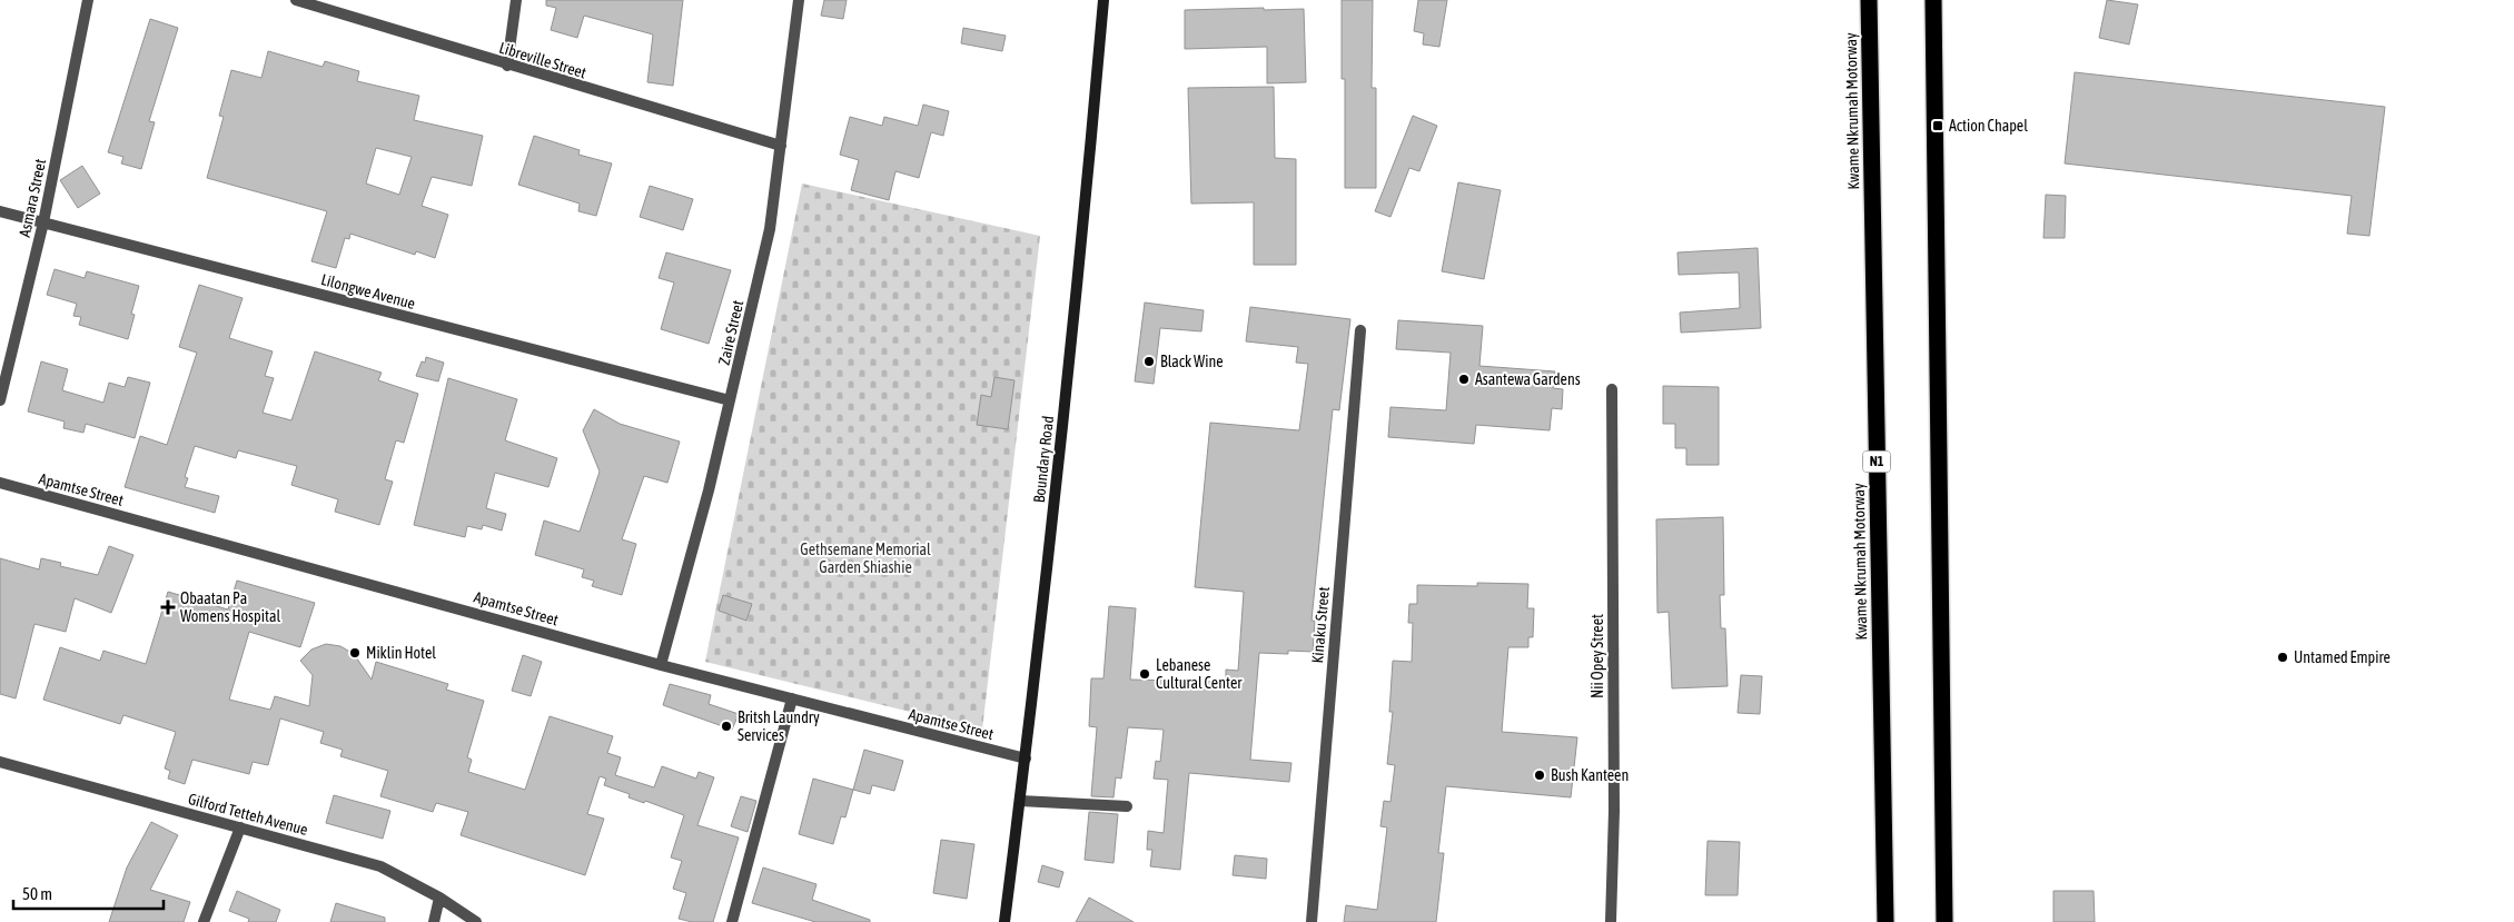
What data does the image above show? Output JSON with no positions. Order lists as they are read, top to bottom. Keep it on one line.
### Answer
{"streets":{"highway":["Kwame Nkrumah Motorway","N1"],"main road":["Boundary Road"],"street":["Libreville Street","Asmara Street","Lilongwe Avenue","Zaire Street","Apamtse Street","Kinaku Street","Nii Opey Street","Gilford Tetteh Avenue"]},"crossings":[["Libreville Street","Zaire Street"],["Asmara Street","Lilongwe Avenue"],["Lilongwe Avenue","Zaire Street"],["Zaire Street","Apamtse Street"],["Boundary Road","Apamtse Street"]],"parks":["Gethsemane Memorial Garden Shiashie"],"places":{"transit":["Action Chapel"],"other":["Black Wine","Asantewa Gardens","Miklin Hotel","Untamed Empire","Lebanese Cultural Center","Britsh Laundry Services","Bush Kanteen"],"health":["Obaatan Pa Womens Hospital"]},"scale_bar":"50 m"}
